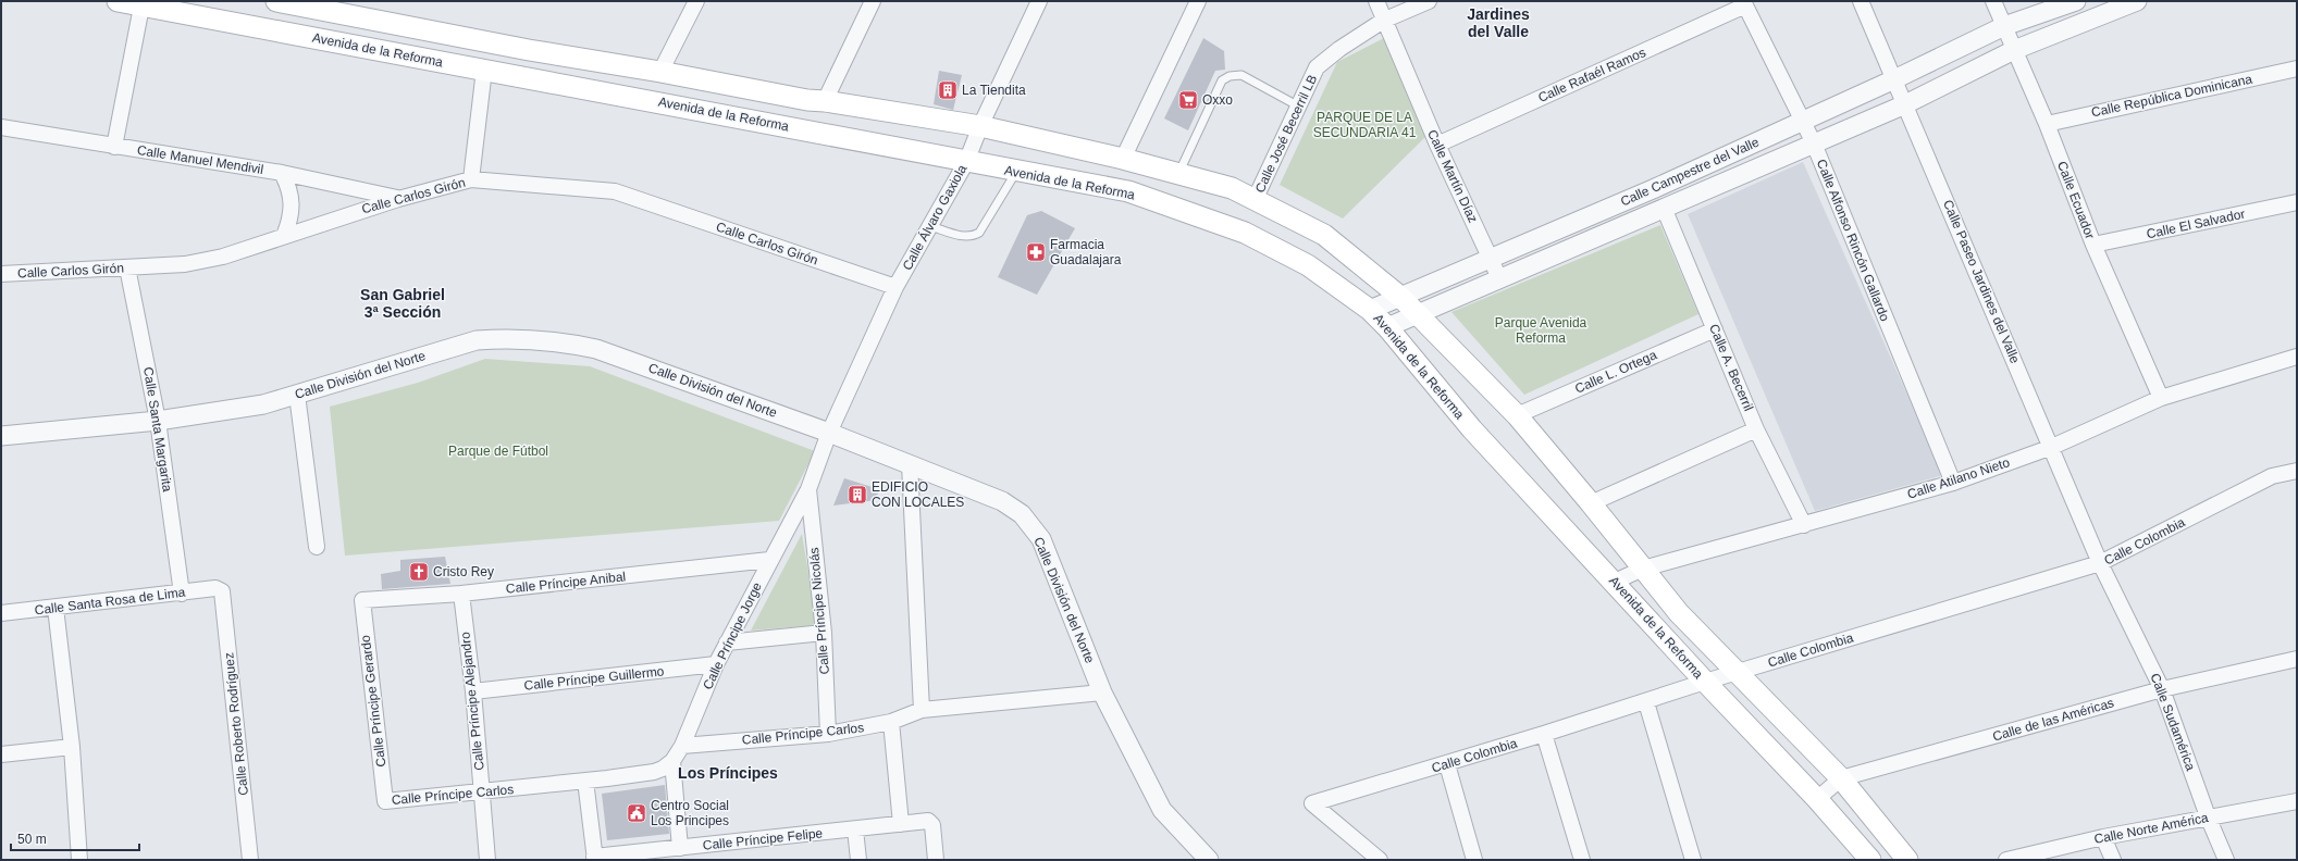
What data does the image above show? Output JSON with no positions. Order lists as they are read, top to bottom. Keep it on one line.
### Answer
{"streets":{"main road":["Avenida de la Reforma"],"street":["Calle Rafaél Ramos","Calle República Dominicana","Calle José Becerril LB","Calle Manuel Mendivil","Calle Campestre del Valle","Calle Martín Díaz","Calle Carlos Girón","Calle Ecuador","Calle Álvaro Gaxiola","Calle El Salvador","Calle Alfonso Rincón Gallardo","Calle Paseo Jardines del Valle","Calle A. Becerril","Calle L. Ortega","Calle División del Norte","Calle Santa Margarita","Calle Atilano Nieto","Calle Colombia","Calle Príncipe Anibal","Calle Santa Rosa de Lima","Calle Príncipe Nicolás","Calle Príncipe Jorge","Calle Príncipe Guillermo","Calle Príncipe Gerardo","Calle Príncipe Alejandro","Calle de las Américas","Calle Sudamérica","Calle Roberto Rodríguez","Calle Príncipe Carlos","Calle Norte América","Calle Príncipe Felipe"]},"crossings":[["Avenida de la Reforma","Calle José Becerril LB"],["Avenida de la Reforma","Calle Campestre del Valle"],["Avenida de la Reforma","Calle Álvaro Gaxiola"],["Avenida de la Reforma","Calle L. Ortega"],["Avenida de la Reforma","Calle Atilano Nieto"],["Avenida de la Reforma","Calle Colombia"],["Avenida de la Reforma","Calle de las Américas"],["Calle Rafaél Ramos","Calle Martín Díaz"],["Calle Rafaél Ramos","Calle Alfonso Rincón Gallardo"],["Calle República Dominicana","Calle Ecuador"],["Calle José Becerril LB","Calle Martín Díaz"],["Calle Manuel Mendivil","Calle Carlos Girón"],["Calle Campestre del Valle","Calle Martín Díaz"],["Calle Campestre del Valle","Calle Ecuador"],["Calle Campestre del Valle","Calle Alfonso Rincón Gallardo"],["Calle Campestre del Valle","Calle Paseo Jardines del Valle"],["Calle Campestre del Valle","Calle A. Becerril"],["Calle Carlos Girón","Calle Álvaro Gaxiola"],["Calle Carlos Girón","Calle Santa Margarita"],["Calle Ecuador","Calle El Salvador"],["Calle Ecuador","Calle Atilano Nieto"],["Calle Álvaro Gaxiola","Calle División del Norte"],["Calle Álvaro Gaxiola","Calle Príncipe Jorge"],["Calle Alfonso Rincón Gallardo","Calle Atilano Nieto"],["Calle Paseo Jardines del Valle","Calle Atilano Nieto"],["Calle Paseo Jardines del Valle","Calle Colombia"],["Calle Paseo Jardines del Valle","Calle Sudamérica"],["Calle A. Becerril","Calle L. Ortega"],["Calle A. Becerril","Calle Atilano Nieto"],["Calle División del Norte","Calle Santa Margarita"],["Calle División del Norte","Calle Príncipe Jorge"],["Calle División del Norte","Calle Príncipe Carlos"],["Calle Santa Margarita","Calle Santa Rosa de Lima"],["Calle Colombia","Calle Sudamérica"],["Calle Príncipe Anibal","Calle Príncipe Jorge"],["Calle Príncipe Anibal","Calle Príncipe Gerardo"],["Calle Príncipe Anibal","Calle Príncipe Alejandro"],["Calle Santa Rosa de Lima","Calle Roberto Rodríguez"],["Calle Príncipe Nicolás","Calle Príncipe Jorge"],["Calle Príncipe Nicolás","Calle Príncipe Carlos"],["Calle Príncipe Jorge","Calle Príncipe Guillermo"],["Calle Príncipe Jorge","Calle Príncipe Carlos"],["Calle Príncipe Guillermo","Calle Príncipe Alejandro"],["Calle Príncipe Gerardo","Calle Príncipe Carlos"],["Calle Príncipe Alejandro","Calle Príncipe Carlos"],["Calle de las Américas","Calle Sudamérica"],["Calle Sudamérica","Calle Norte América"]],"districts":["Jardines del Valle","San Gabriel 3ª Sección","Los Príncipes"],"parks":["PARQUE DE LA SECUNDARIA 41","Parque Avenida Reforma","Parque de Fútbol"],"places":{"building":["La Tiendita","EDIFICIO CON LOCALES"],"supermarket":["Oxxo"],"pharmacy":["Farmacia Guadalajara"],"church":["Cristo Rey"],"public building":["Centro Social Los Principes"]},"scale_bar":"50 m"}
